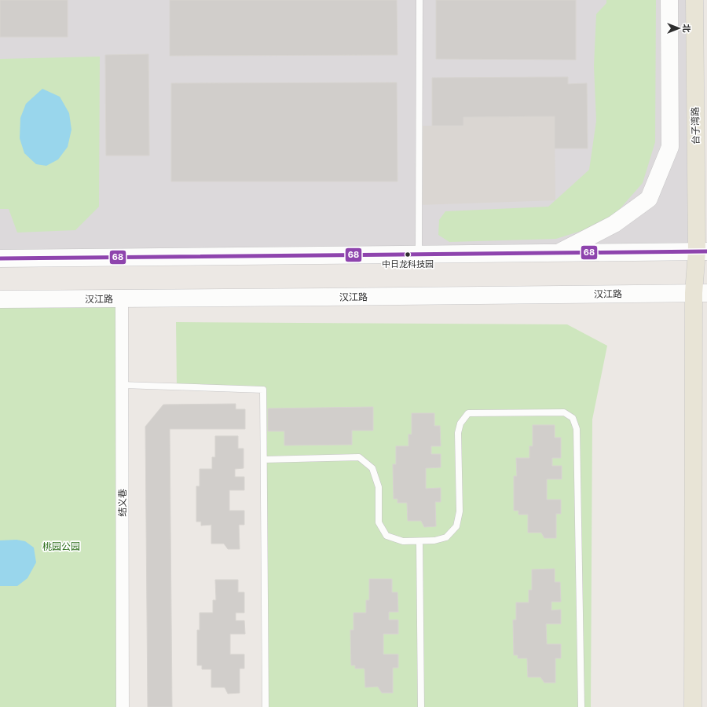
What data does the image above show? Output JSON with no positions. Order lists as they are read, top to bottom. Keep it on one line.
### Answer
{"streets":{"main road":["台子湾路","汉江路"],"street":["结义巷"]},"crossings":[["台子湾路","汉江路"],["汉江路","结义巷"]],"parks":["桃园公园"],"places":["中日龙科技园"],"lines":["transit line 68"],"north":"right"}
